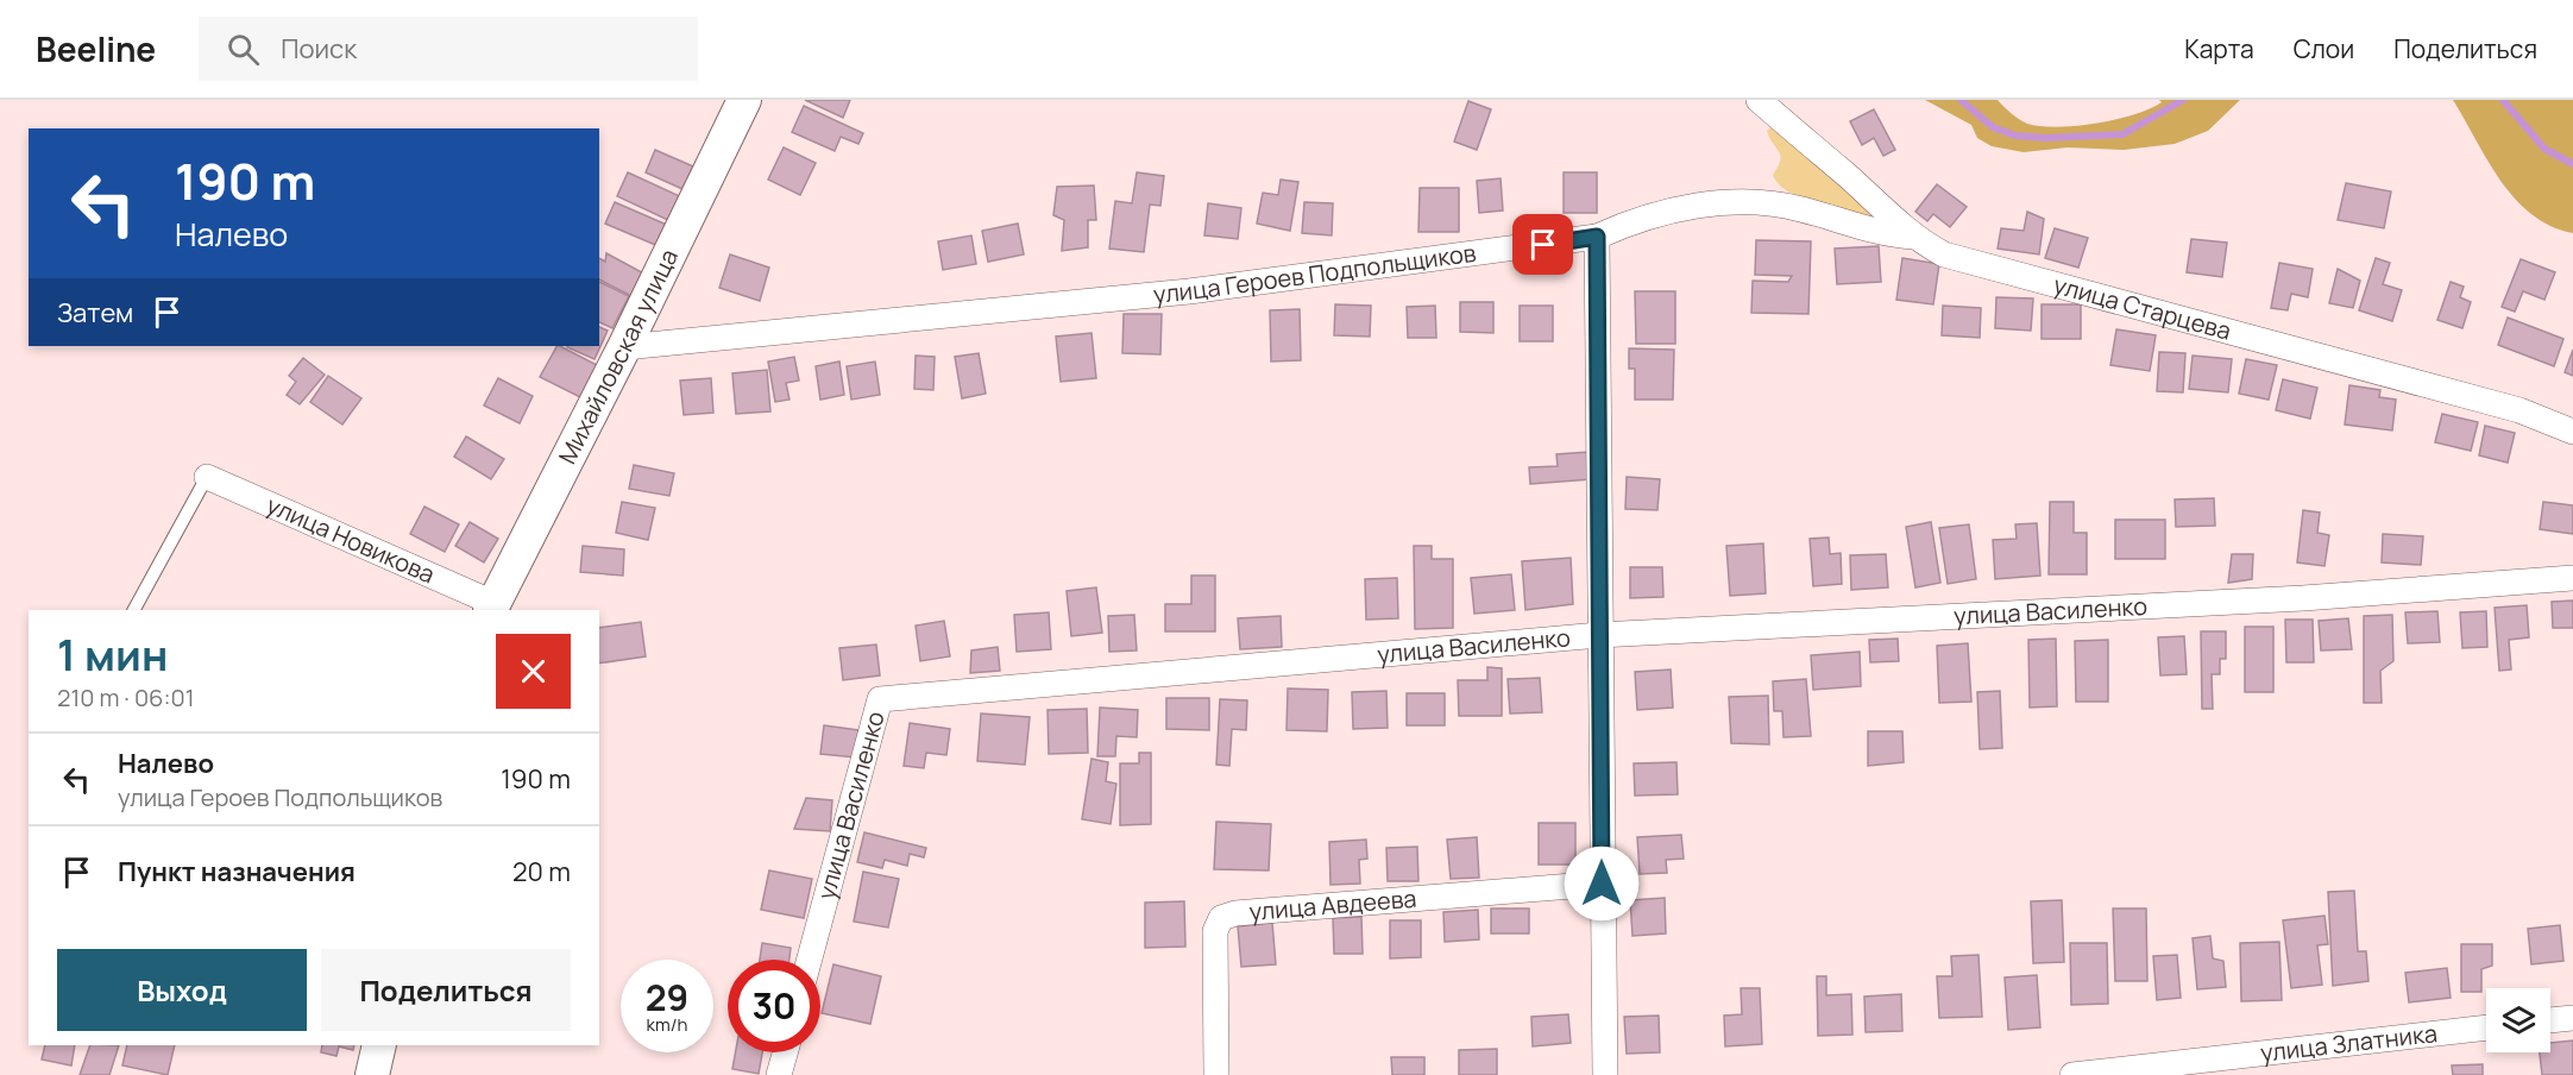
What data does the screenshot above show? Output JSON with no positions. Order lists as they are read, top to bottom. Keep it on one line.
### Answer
{"streets":{"street":["улица Героев Подпольщиков","улица Старцева","Михайловская улица","улица Новикова","улица Василенко","улица Авдеева","улица Златника"]},"crossings":[["улица Героев Подпольщиков","улица Старцева"],["улица Героев Подпольщиков","Михайловская улица"],["Михайловская улица","улица Новикова"]],"page":{"header":"Beeline","search":"Поиск","nav":["Карта","Слои","Поделиться"],"turn":["190 m","Налево"],"then":"Затем","heading":["1 мин","210 m · 06:01"],"list":[{"name":"Налево","note":"улица Героев Подпольщиков","value":"190 m"},{"name":"Пункт назначения","value":"20 m"}],"buttons":["Выход","Поделиться"],"speed":"29 km/h","limit":"30"}}
